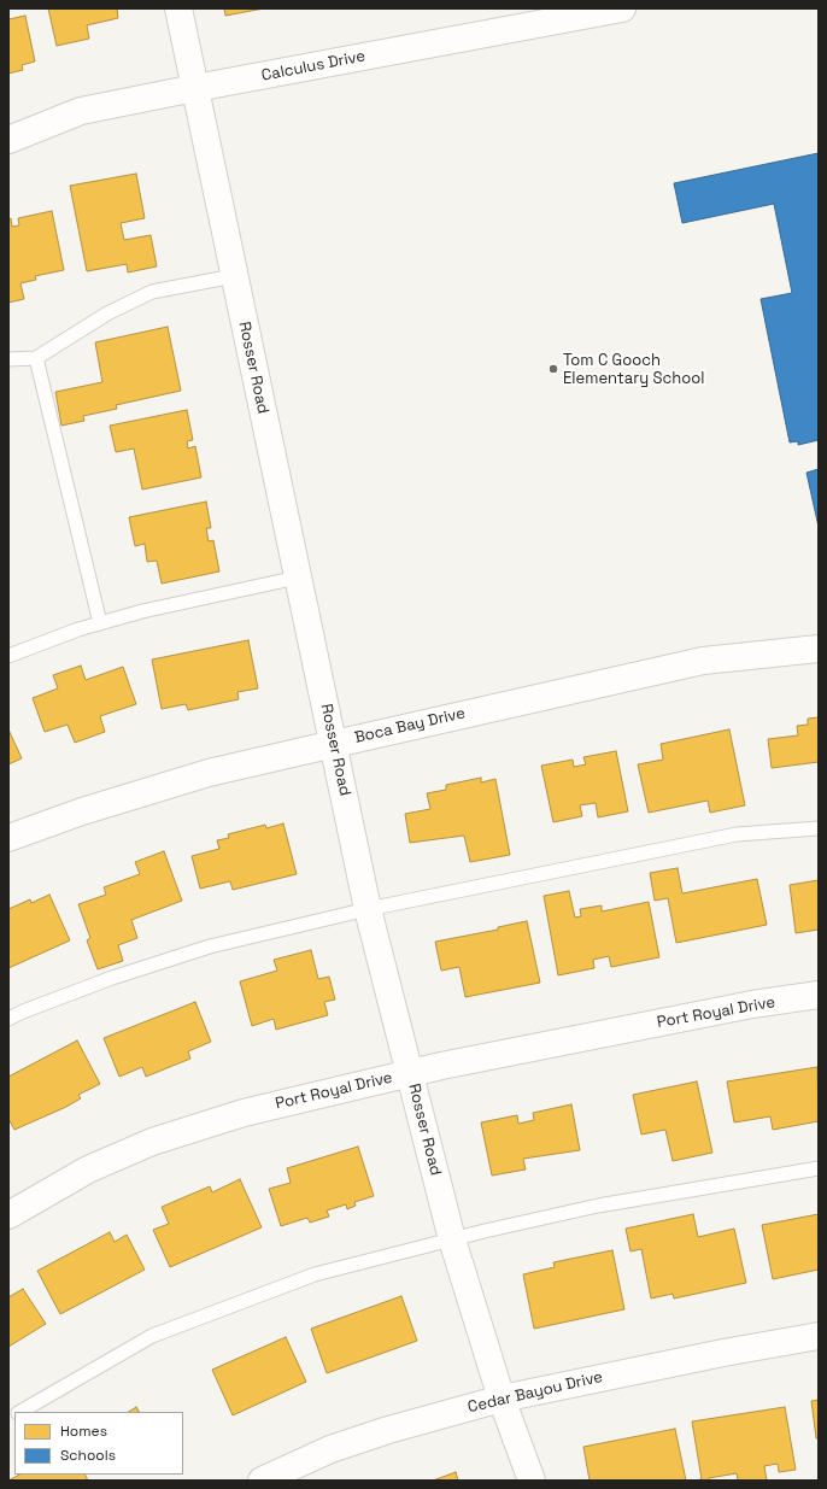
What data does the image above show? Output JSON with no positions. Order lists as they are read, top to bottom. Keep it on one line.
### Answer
{"streets":{"street":["Calculus Drive","Rosser Road","Boca Bay Drive","Port Royal Drive","Cedar Bayou Drive"]},"crossings":[["Calculus Drive","Rosser Road"],["Rosser Road","Boca Bay Drive"],["Rosser Road","Port Royal Drive"],["Rosser Road","Cedar Bayou Drive"]],"places":["Tom C Gooch Elementary School"],"legend":["Homes","Schools"]}
